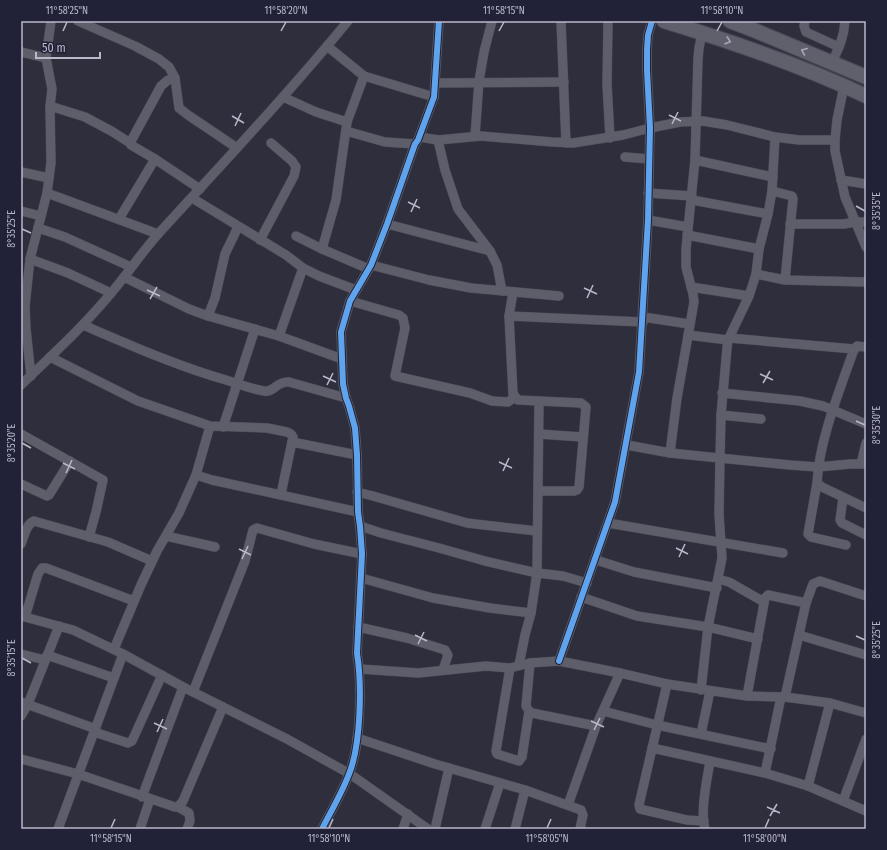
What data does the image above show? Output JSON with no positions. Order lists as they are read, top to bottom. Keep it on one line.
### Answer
{"scale_bar":"50 m","coordinates":["11°58'25\"N","11°58'20\"N","11°58'15\"N","11°58'10\"N","8°35'35\"E","8°35'25\"E","8°35'30\"E","8°35'20\"E","8°35'15\"E","11°58'05\"N","11°58'00\"N"]}
